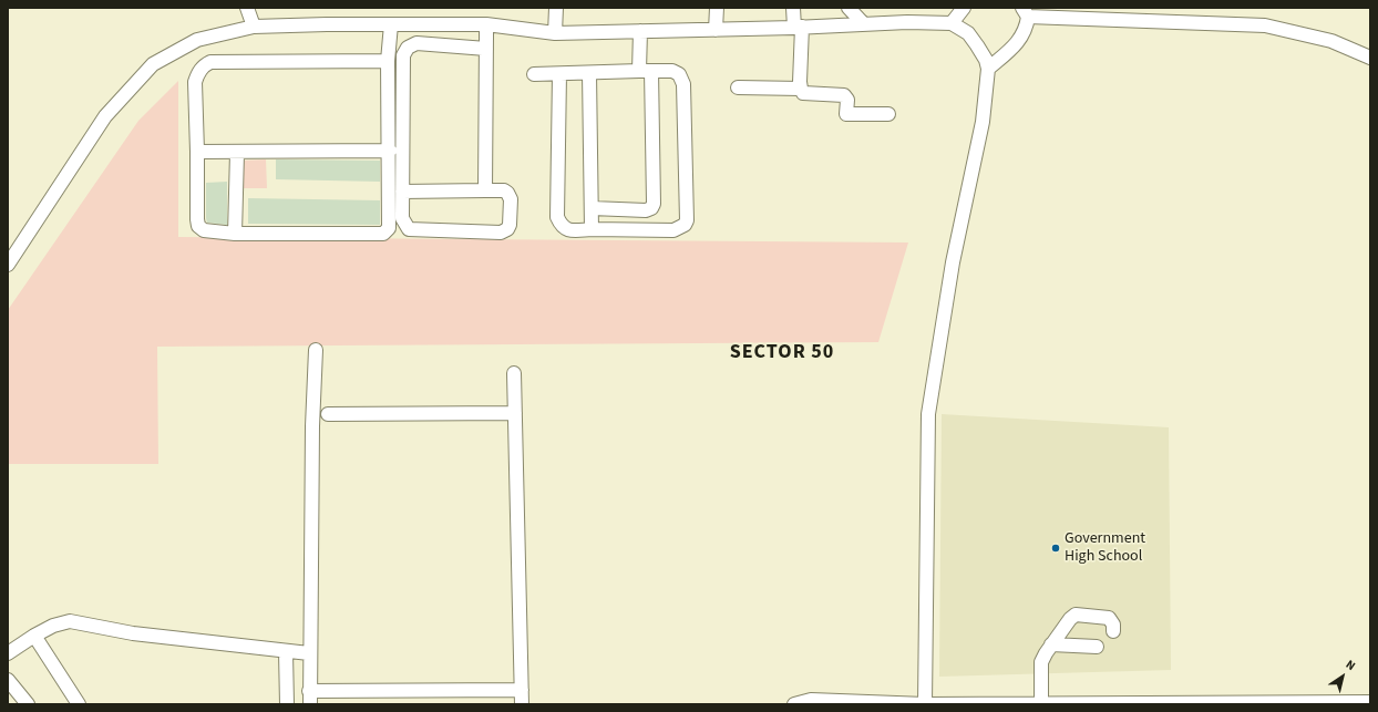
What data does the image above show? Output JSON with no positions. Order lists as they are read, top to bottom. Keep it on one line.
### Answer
{"districts":["SECTOR 50"],"places":["Government High School"],"north":"top right"}
